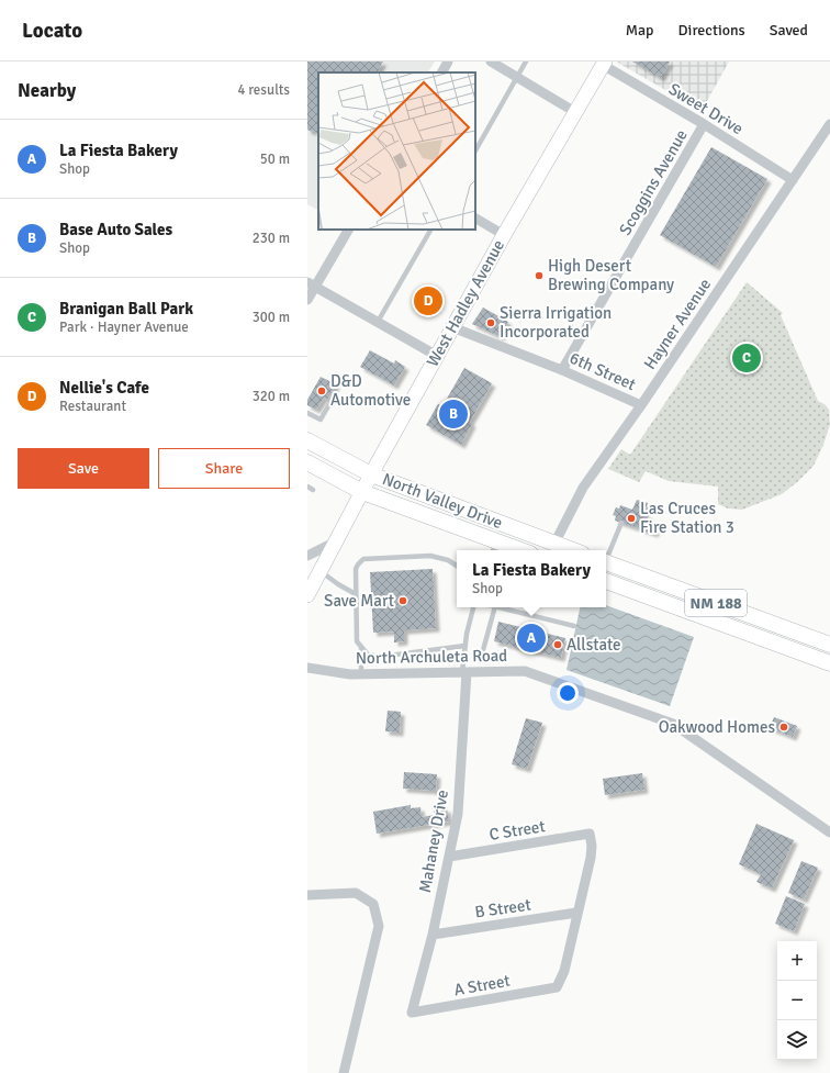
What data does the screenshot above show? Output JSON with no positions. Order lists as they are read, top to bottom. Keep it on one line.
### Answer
{"streets":{"main road":["North Valley Drive","NM 188"],"street":["Sweet Drive","Scoggins Avenue","West Hadley Avenue","Hayner Avenue","6th Street","North Archuleta Road","C Street","Mahaney Drive","B Street","A Street"]},"crossings":[["Sweet Drive","Scoggins Avenue"],["Sweet Drive","West Hadley Avenue"],["Sweet Drive","Hayner Avenue"],["Scoggins Avenue","6th Street"],["West Hadley Avenue","6th Street"],["West Hadley Avenue","North Valley Drive"],["Hayner Avenue","6th Street"],["Hayner Avenue","North Valley Drive"],["North Archuleta Road","Mahaney Drive"],["C Street","Mahaney Drive"],["C Street","B Street"],["C Street","A Street"],["Mahaney Drive","B Street"],["Mahaney Drive","A Street"],["B Street","A Street"]],"places":["High Desert Brewing Company","Sierra Irrigation Incorporated","D&D Automotive","Las Cruces Fire Station 3","Save Mart","Allstate","Oakwood Homes"],"page":{"header":"Locato","nav":["Map","Directions","Saved"],"heading":["Nearby","4 results"],"list":[{"mark":"A","name":"La Fiesta Bakery","note":"Shop","value":"50 m"},{"mark":"B","name":"Base Auto Sales","note":"Shop","value":"230 m"},{"mark":"C","name":"Branigan Ball Park","note":"Park · Hayner Avenue","value":"300 m"},{"mark":"D","name":"Nellie's Cafe","note":"Restaurant","value":"320 m"}],"pins":["D","C","B","A"],"buttons":["Save","Share"],"popup":["La Fiesta Bakery","Shop"],"map_buttons":["+","−"]}}
